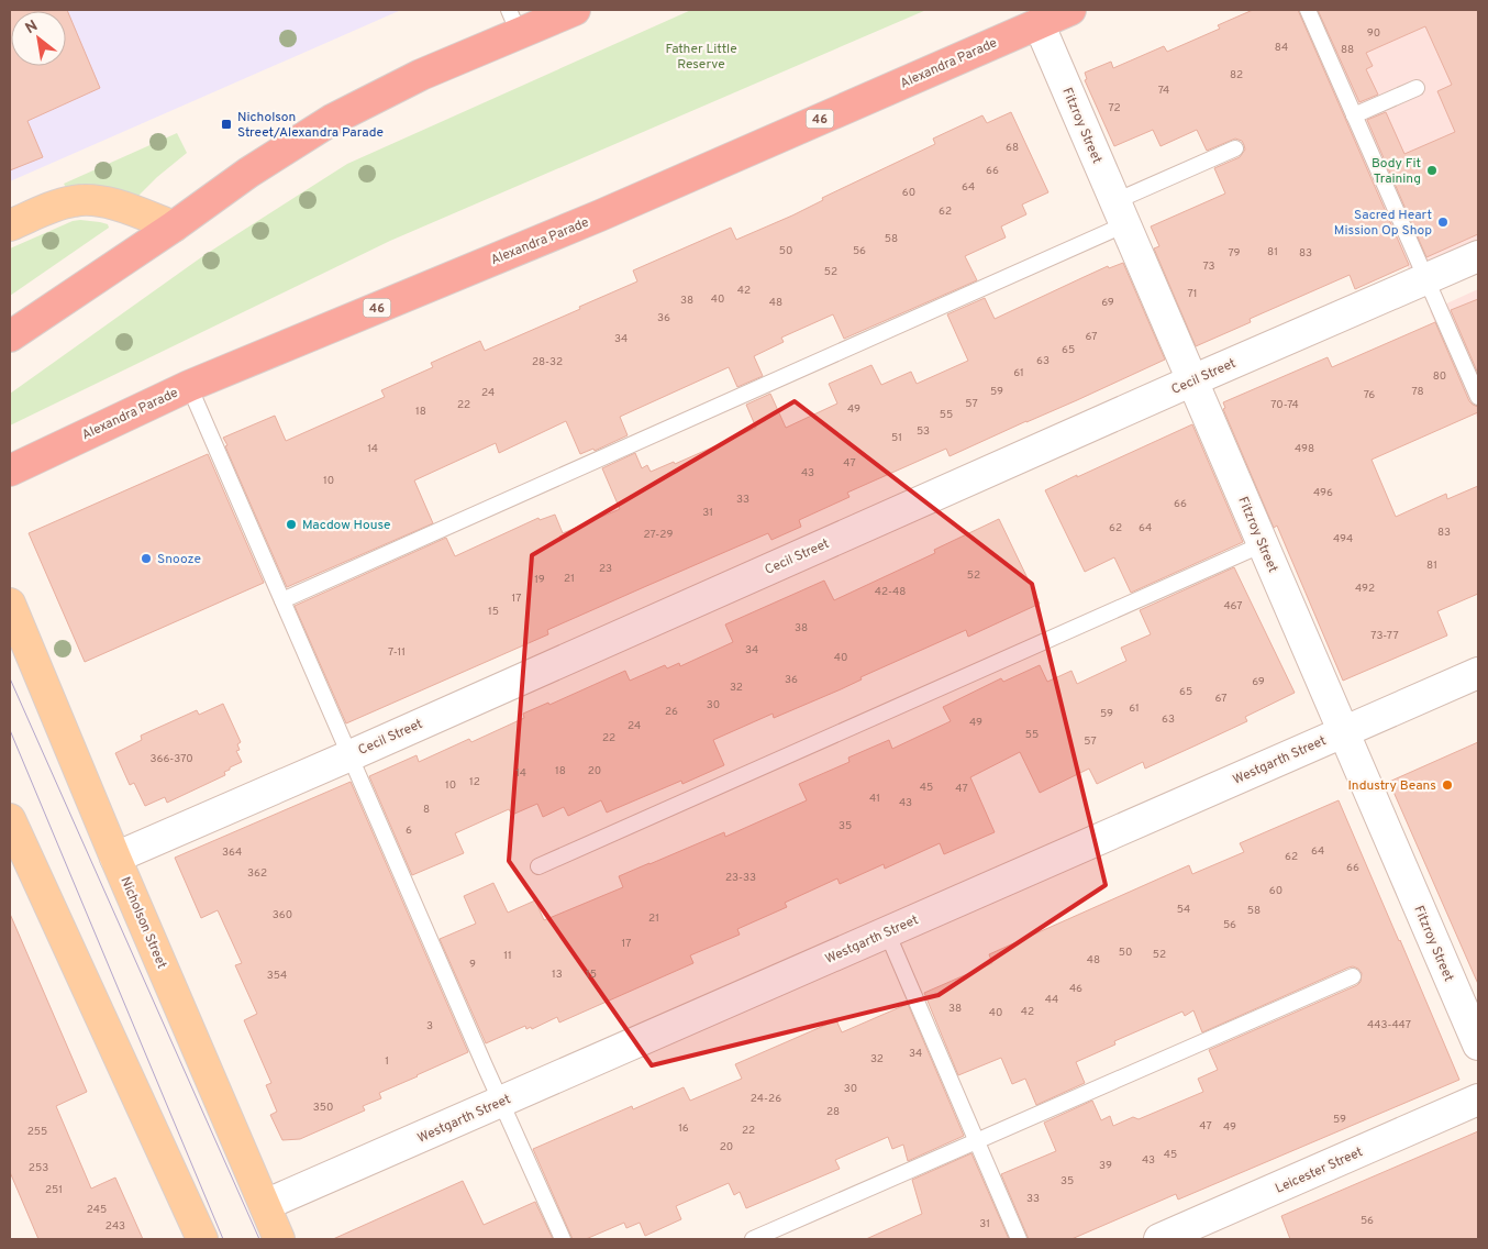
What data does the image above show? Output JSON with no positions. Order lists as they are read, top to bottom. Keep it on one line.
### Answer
{"streets":{"highway":["Alexandra Parade","46"],"main road":["Nicholson Street"],"street":["Fitzroy Street","Cecil Street","Westgarth Street","Leicester Street"]},"crossings":[["Alexandra Parade","Fitzroy Street"],["Fitzroy Street","Cecil Street"],["Fitzroy Street","Westgarth Street"],["Cecil Street","Nicholson Street"],["Westgarth Street","Nicholson Street"]],"parks":["Father Little Reserve"],"places":{"transit":["Nicholson Street/Alexandra Parade"],"other":["Body Fit Training","Sacred Heart Mission Op Shop","Macdow House","Snooze","Industry Beans"]},"house_numbers":["90","84","88","82","74","72","68","66","64","60","62","58","50","56","81","79","83","73","52","42","71","40","38","48","69","36","67","34","65","63","28-32","61","80","59","78","24","76","57","22","70-74","49","18","55","53","51","14","498","47","43","10","496","33","66","31","62","64","83","27-29","494","81","23","52","21","19","492","42-48","17","467","15","38","73-77","34","7-11","40","36","69","32","65","67","30","61","26","59","63","49","24","55","22","57","366-370","18","20","14","12","10","45","47","41","43","8","35","6","64","364","62","66","362","23-33","60","54","58","360","21","56","17","50","52","11","48","9","13","15","354","46","44","38","42","40","443-447","3","34","32","1","30","24-26","350","28","59","47","49","16","22","255","20","45","43","39","253","35","251","33","245","56","31","243"],"north":"top left"}
